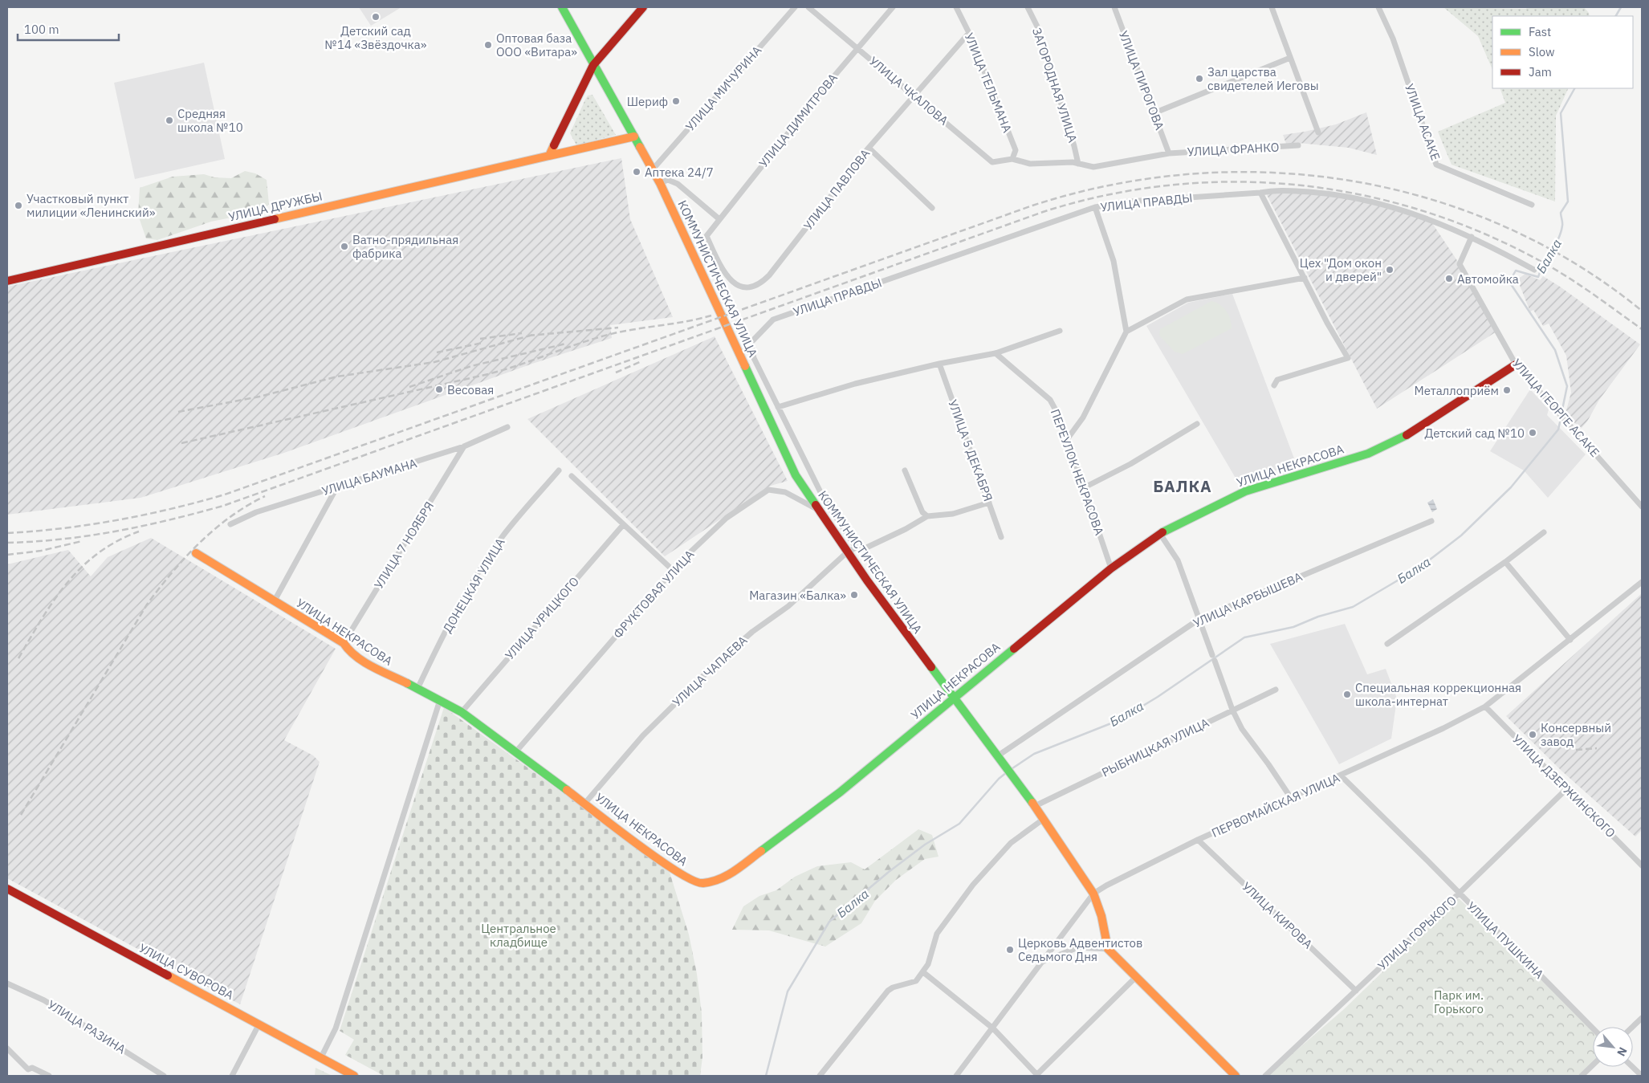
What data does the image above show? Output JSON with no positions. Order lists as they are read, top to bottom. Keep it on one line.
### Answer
{"streets":{"main road":["УЛИЦА ДРУЖБЫ","КОММУНИСТИЧЕСКАЯ УЛИЦА","УЛИЦА НЕКРАСОВА","УЛИЦА СУВОРОВА"],"street":["УЛИЦА ПИРОГОВА","УЛИЦА ТЕЛЬМАНА","ЗАГОРОДНАЯ УЛИЦА","УЛИЦА МИЧУРИНА","УЛИЦА ЧКАЛОВА","УЛИЦА ДИМИТРОВА","УЛИЦА АСАКЕ","УЛИЦА ФРАНКО","УЛИЦА ПАВЛОВА","УЛИЦА ПРАВДЫ","УЛИЦА ГЕОРГЕ АСАКЕ","УЛИЦА 5 ДЕКАБРЯ","ПЕРЕУЛОК НЕКРАСОВА","УЛИЦА БАУМАНА","УЛИЦА 7 НОЯБРЯ","ДОНЕЦКАЯ УЛИЦА","ФРУКТОВАЯ УЛИЦА","УЛИЦА КАРБЫШЕВА","УЛИЦА УРИЦКОГО","УЛИЦА ЧАПАЕВА","РЫБНИЦКАЯ УЛИЦА","УЛИЦА ДЗЕРЖИНСКОГО","ПЕРВОМАЙСКАЯ УЛИЦА","УЛИЦА КИРОВА","УЛИЦА ГОРЬКОГО","УЛИЦА ПУШКИНА","УЛИЦА РАЗИНА"]},"crossings":[["УЛИЦА ПИРОГОВА","УЛИЦА ФРАНКО"],["УЛИЦА ТЕЛЬМАНА","УЛИЦА ЧКАЛОВА"],["УЛИЦА ТЕЛЬМАНА","УЛИЦА ФРАНКО"],["УЛИЦА ТЕЛЬМАНА","УЛИЦА ПАВЛОВА"],["ЗАГОРОДНАЯ УЛИЦА","УЛИЦА ФРАНКО"],["УЛИЦА МИЧУРИНА","КОММУНИСТИЧЕСКАЯ УЛИЦА"],["УЛИЦА ЧКАЛОВА","УЛИЦА ДИМИТРОВА"],["УЛИЦА ЧКАЛОВА","УЛИЦА ФРАНКО"],["УЛИЦА ЧКАЛОВА","УЛИЦА ПАВЛОВА"],["УЛИЦА ДИМИТРОВА","УЛИЦА ПАВЛОВА"],["УЛИЦА ПРАВДЫ","УЛИЦА ГЕОРГЕ АСАКЕ"],["УЛИЦА ДРУЖБЫ","КОММУНИСТИЧЕСКАЯ УЛИЦА"],["КОММУНИСТИЧЕСКАЯ УЛИЦА","УЛИЦА НЕКРАСОВА"],["КОММУНИСТИЧЕСКАЯ УЛИЦА","ФРУКТОВАЯ УЛИЦА"],["КОММУНИСТИЧЕСКАЯ УЛИЦА","УЛИЦА КАРБЫШЕВА"],["КОММУНИСТИЧЕСКАЯ УЛИЦА","УЛИЦА ЧАПАЕВА"],["КОММУНИСТИЧЕСКАЯ УЛИЦА","РЫБНИЦКАЯ УЛИЦА"],["КОММУНИСТИЧЕСКАЯ УЛИЦА","ПЕРВОМАЙСКАЯ УЛИЦА"],["УЛИЦА ГЕОРГЕ АСАКЕ","УЛИЦА НЕКРАСОВА"],["УЛИЦА НЕКРАСОВА","ПЕРЕУЛОК НЕКРАСОВА"],["УЛИЦА НЕКРАСОВА","УЛИЦА 7 НОЯБРЯ"],["УЛИЦА НЕКРАСОВА","ДОНЕЦКАЯ УЛИЦА"],["УЛИЦА НЕКРАСОВА","ФРУКТОВАЯ УЛИЦА"],["УЛИЦА НЕКРАСОВА","УЛИЦА УРИЦКОГО"],["УЛИЦА НЕКРАСОВА","УЛИЦА ЧАПАЕВА"],["УЛИЦА БАУМАНА","УЛИЦА 7 НОЯБРЯ"],["УЛИЦА ДЗЕРЖИНСКОГО","ПЕРВОМАЙСКАЯ УЛИЦА"],["УЛИЦА ДЗЕРЖИНСКОГО","УЛИЦА ГОРЬКОГО"],["ПЕРВОМАЙСКАЯ УЛИЦА","УЛИЦА КИРОВА"],["ПЕРВОМАЙСКАЯ УЛИЦА","УЛИЦА ПУШКИНА"],["УЛИЦА КИРОВА","УЛИЦА ГОРЬКОГО"],["УЛИЦА ГОРЬКОГО","УЛИЦА ПУШКИНА"]],"districts":["БАЛКА"],"water":["Балка"],"parks":["Центральное кладбище","Парк им. Горького"],"places":["Детский сад №14 «Звёздочка»","Оптовая база ООО «Витара»","Зал царства свидетелей Иеговы","Шериф","Средняя школа №10","Аптека 24/7","Участковый пункт милиции «Ленинский»","Ватно-прядильная фабрика","Цех \"Дом окон и дверей\"","Автомойка","Весовая","Металлоприём","Детский сад №10","Магазин «Балка»","Специальная коррекционная школа-интернат","Консервный завод","Церковь Адвентистов Седьмого Дня"],"legend":["Fast","Slow","Jam"],"scale_bar":"100 m","north":"bottom right"}
